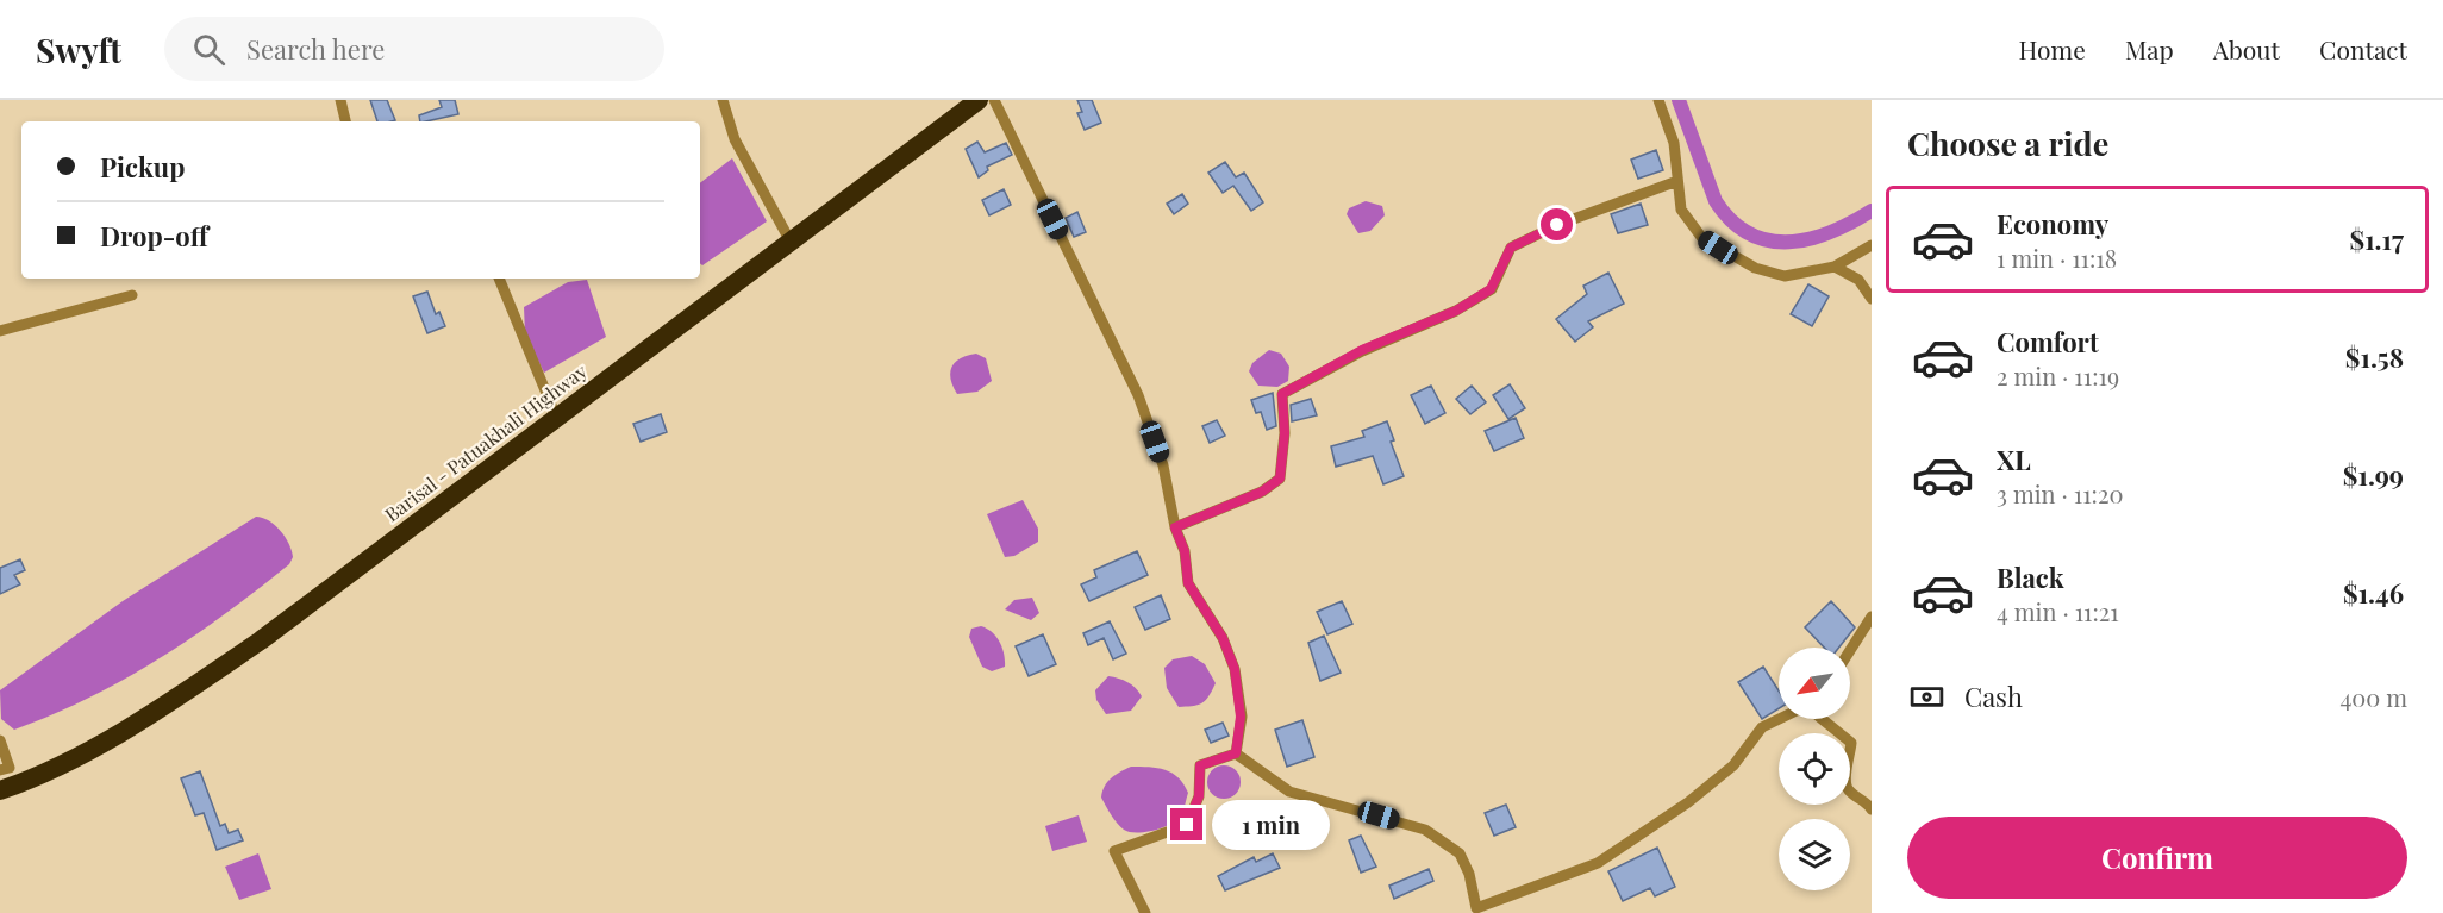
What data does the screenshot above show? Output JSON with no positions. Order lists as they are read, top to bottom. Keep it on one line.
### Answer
{"streets":{"highway":["Barisal - Patuakhali Highway"]},"north":"bottom left","page":{"header":"Swyft","search":"Search here","nav":["Home","Map","About","Contact"],"heading":"Choose a ride","banner":["Pickup","Drop-off"],"list":[{"name":"Economy","note":"1 min · 11:18","value":"$1.17"},{"name":"Comfort","note":"2 min · 11:19","value":"$1.58"},{"name":"XL","note":"3 min · 11:20","value":"$1.99"},{"name":"Black","note":"4 min · 11:21","value":"$1.46"}],"pay":["Cash","400 m"],"bubble":"1 min","buttons":"Confirm"}}
